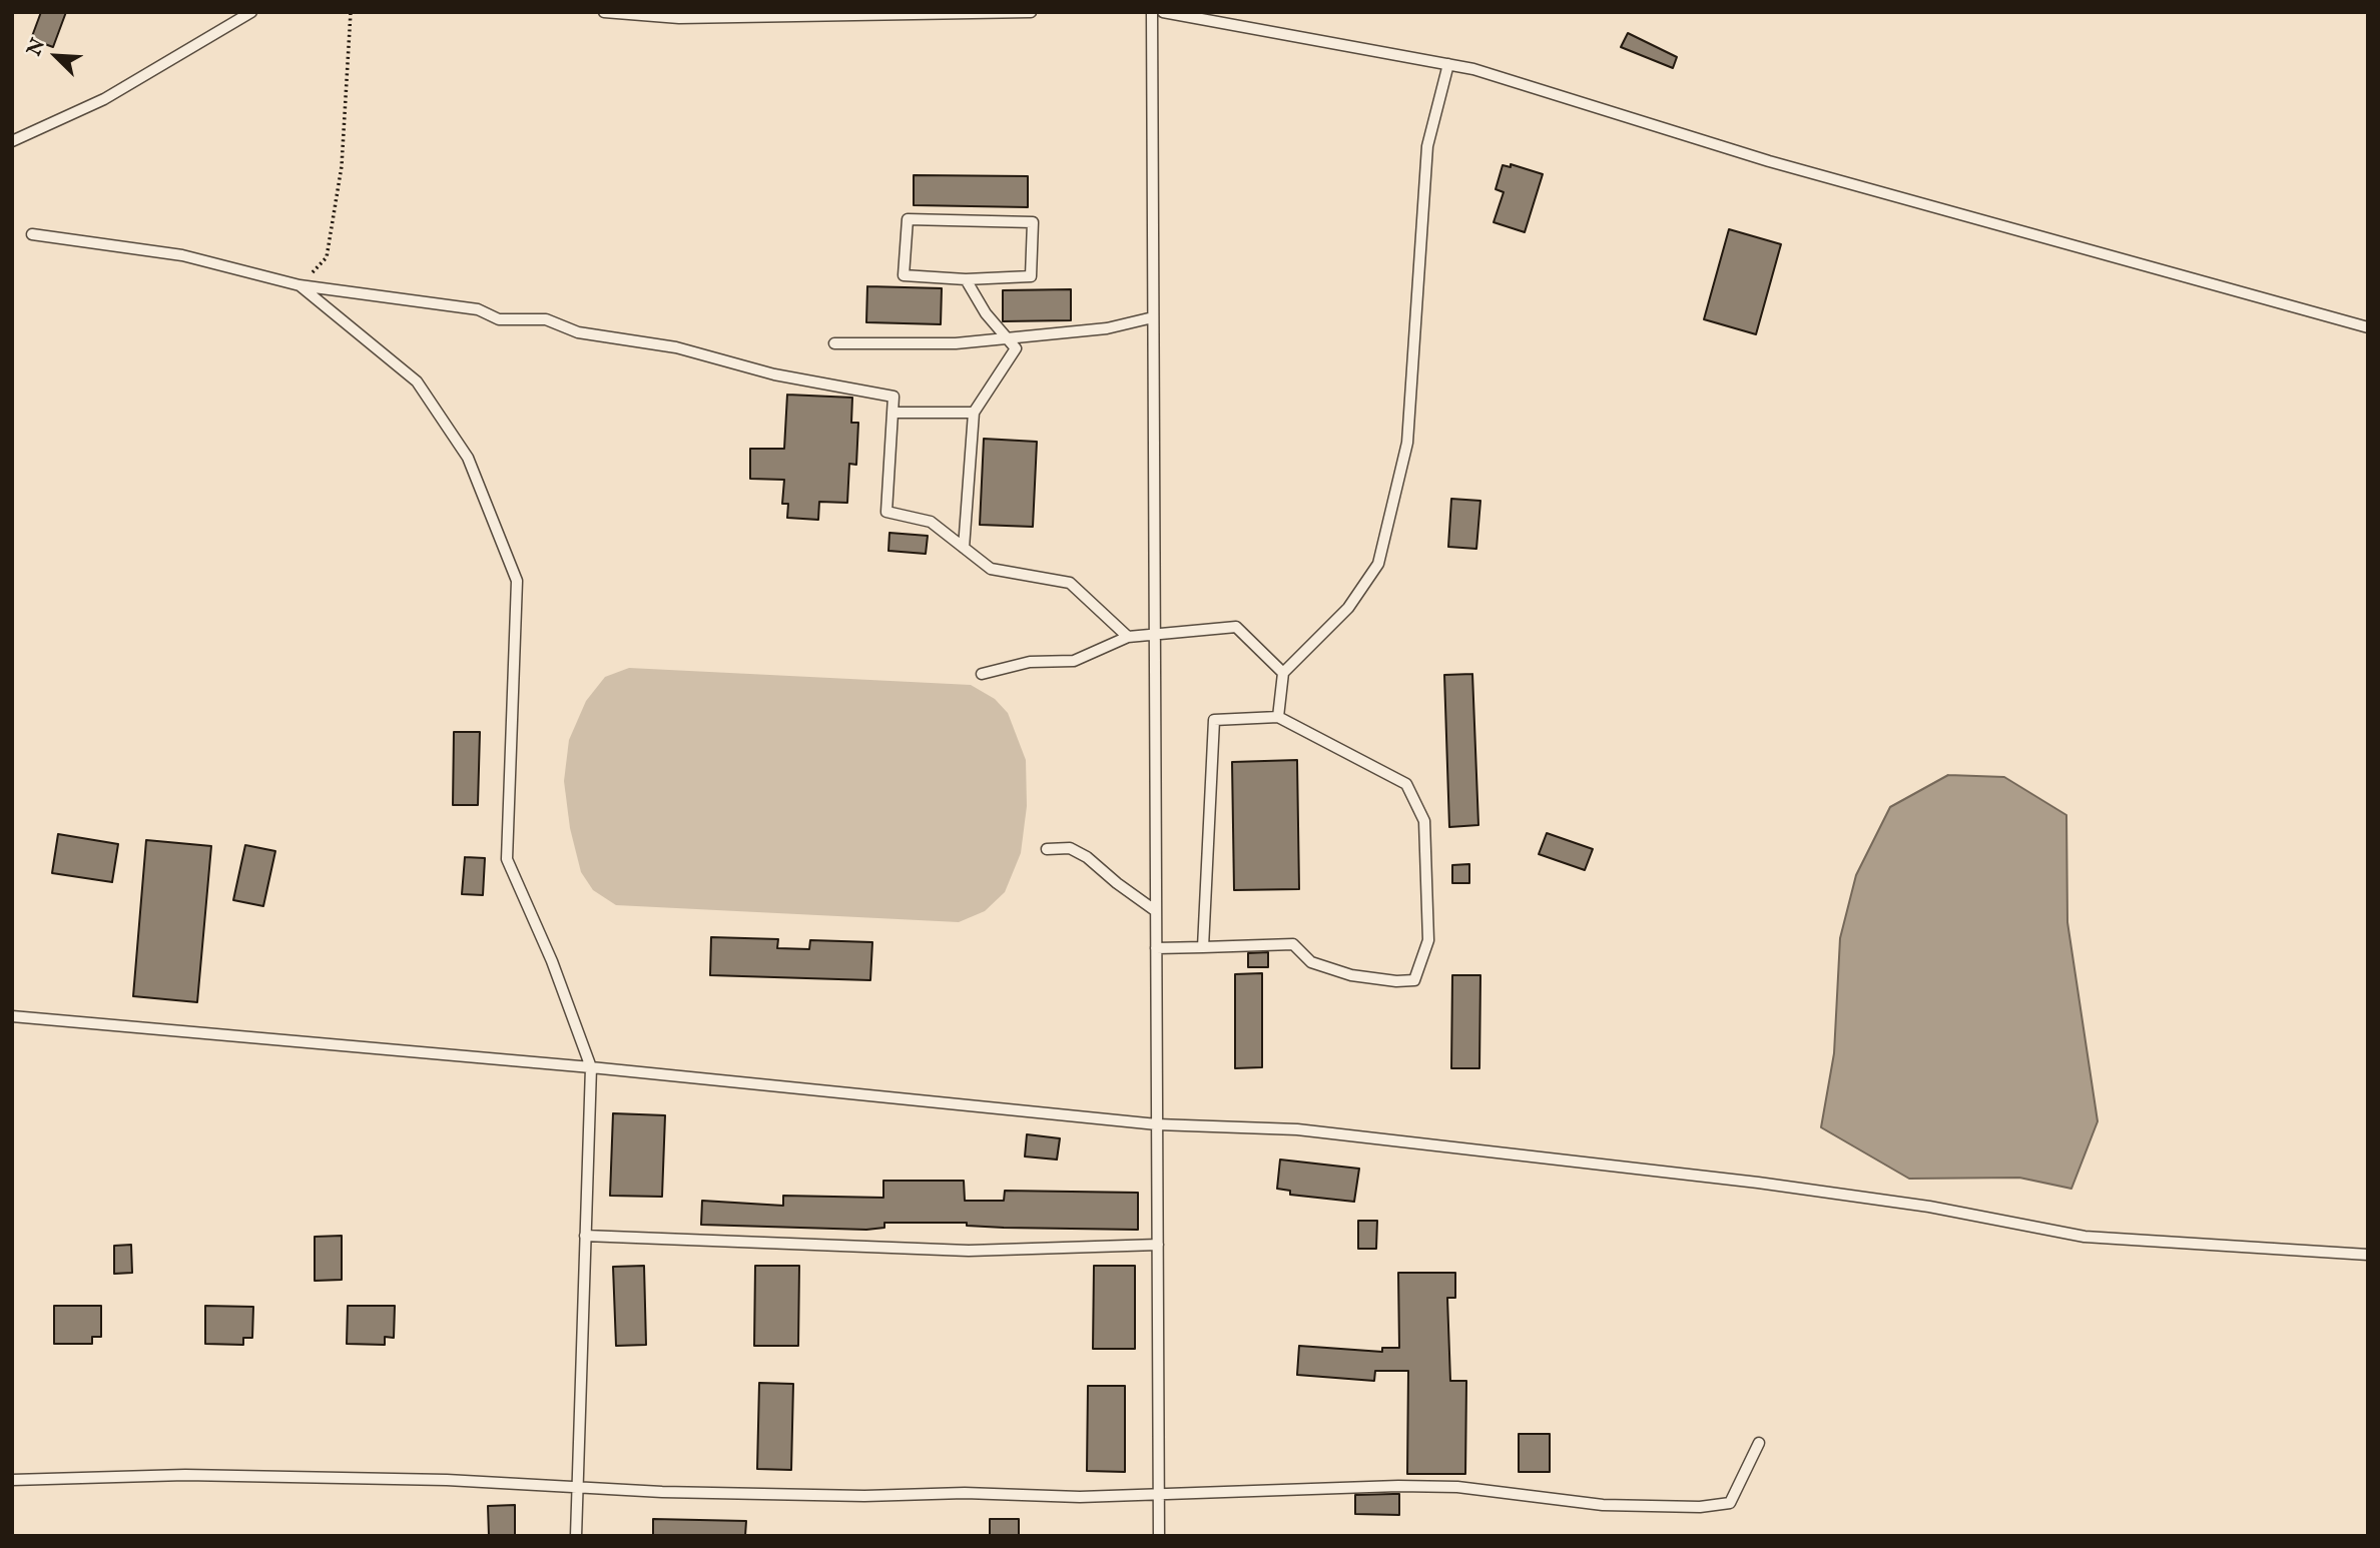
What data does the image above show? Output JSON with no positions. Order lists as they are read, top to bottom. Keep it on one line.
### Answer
{"north":"top left"}
